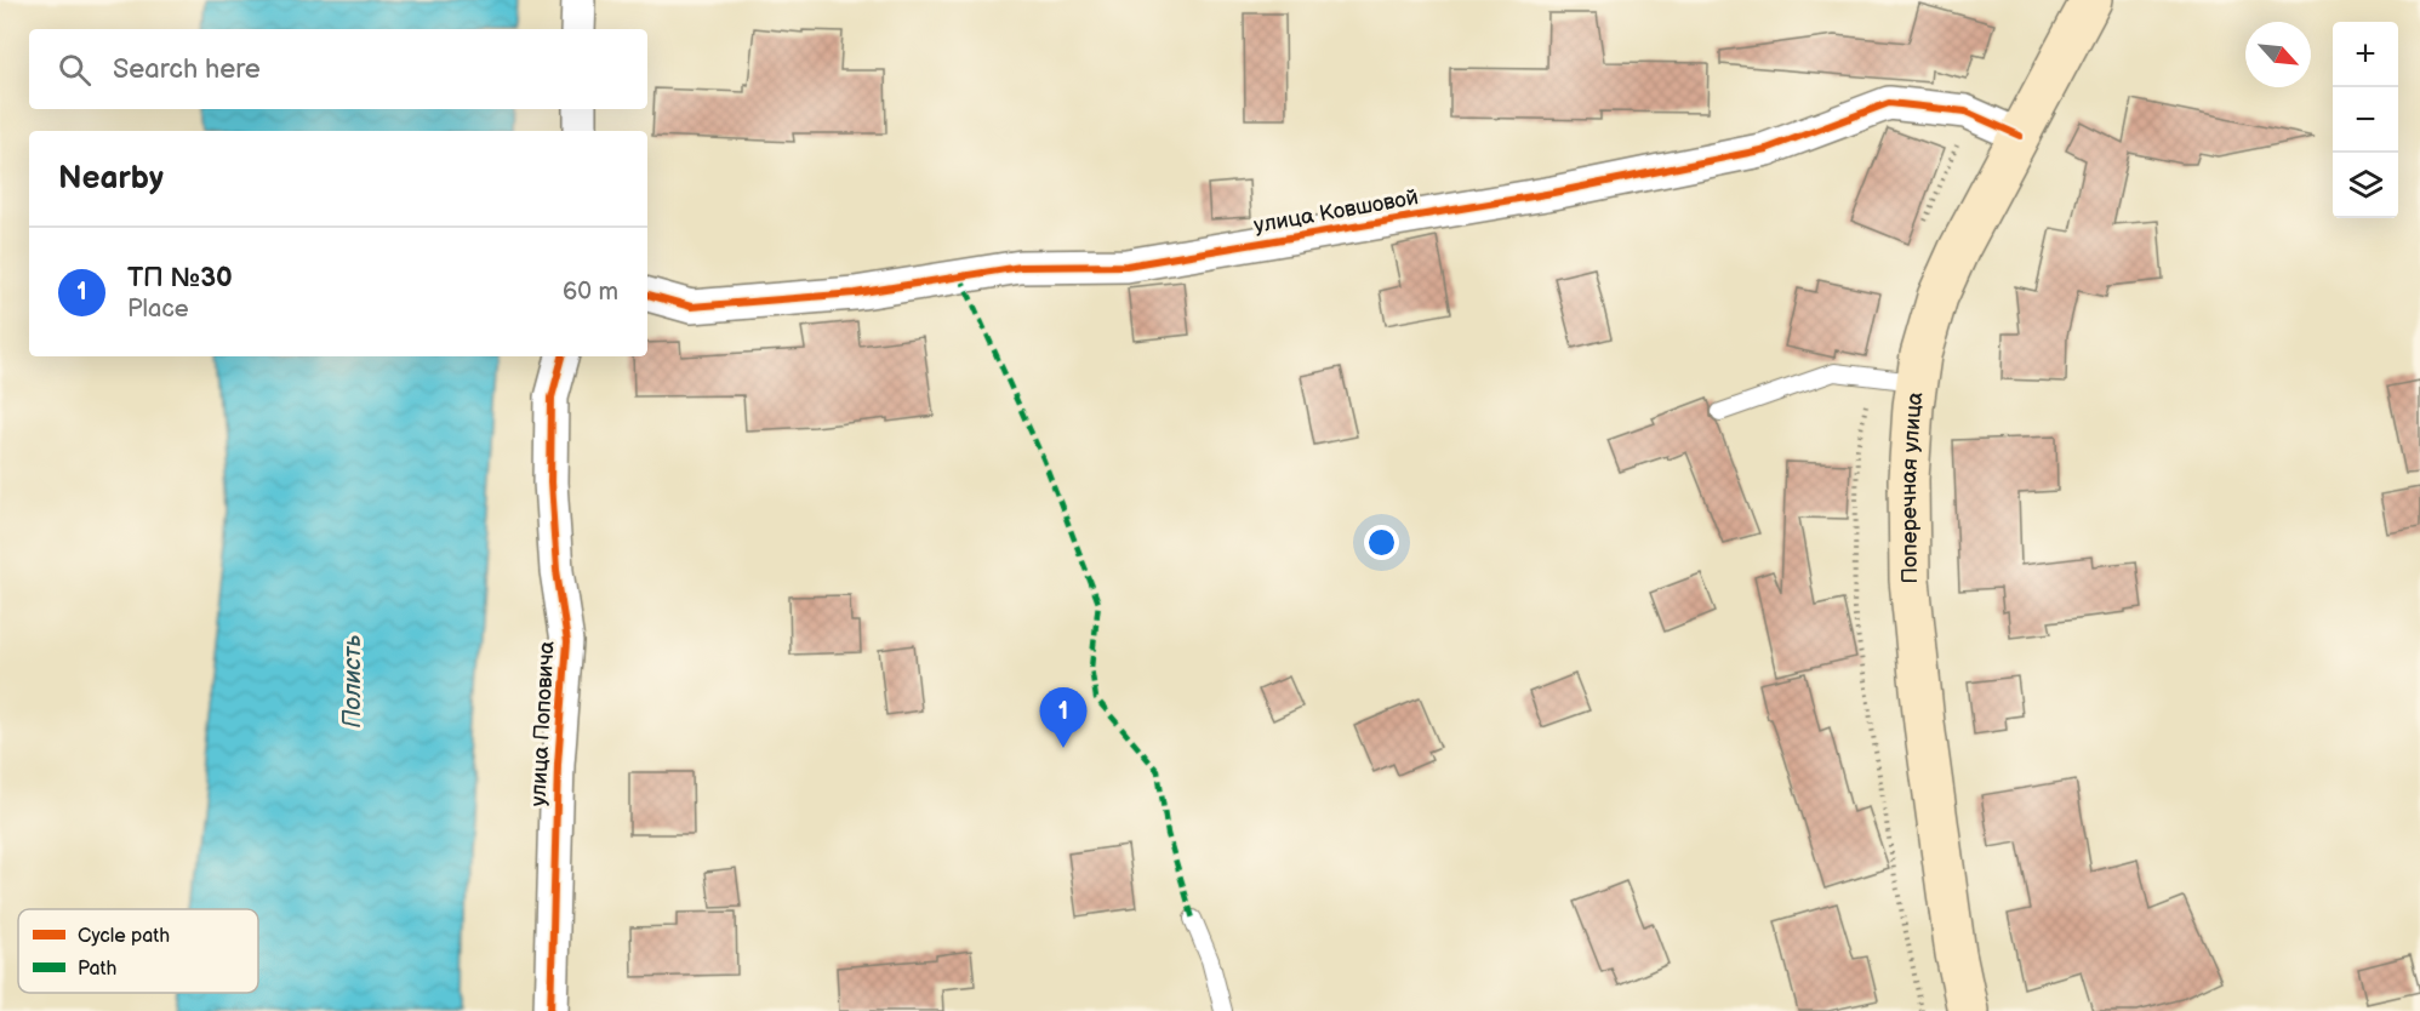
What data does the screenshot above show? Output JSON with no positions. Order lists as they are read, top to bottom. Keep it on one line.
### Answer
{"streets":{"main road":["Поперечная улица"],"street":["улица Ковшовой","улица Поповича"]},"crossings":[["улица Ковшовой","Поперечная улица"]],"water":["Полисть"],"legend":["Cycle path","Path"],"north":"bottom right","page":{"map_buttons":["+","−"],"search":"Search here","heading":"Nearby","list":[{"mark":"1","name":"ТП №30","note":"Place","value":"60 m"}],"pins":"1"}}
